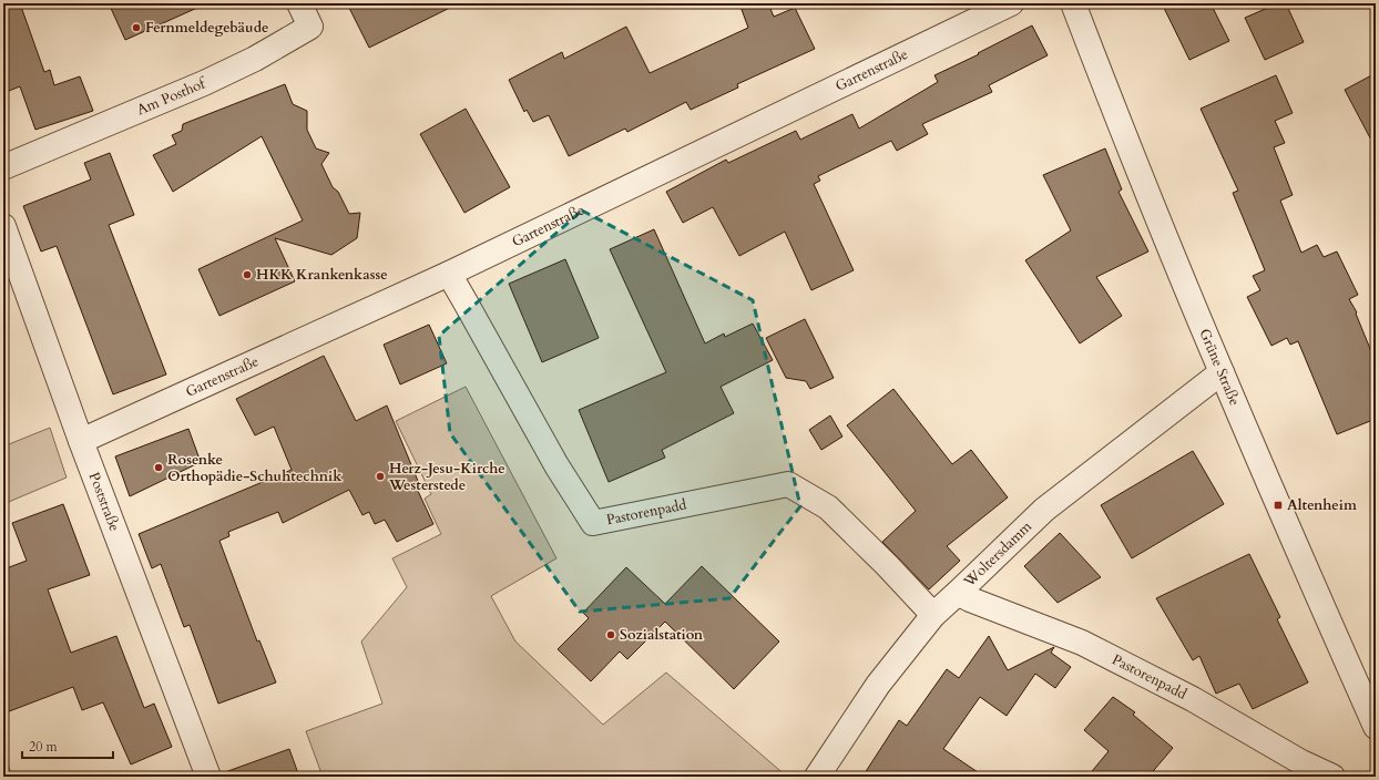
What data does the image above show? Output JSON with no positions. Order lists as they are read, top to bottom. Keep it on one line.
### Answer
{"streets":{"street":["Gartenstraße","Am Posthof","Grüne Straße","Poststraße","Pastorenpadd","Woltersdamm"]},"crossings":[["Gartenstraße","Poststraße"],["Gartenstraße","Pastorenpadd"],["Grüne Straße","Woltersdamm"],["Pastorenpadd","Woltersdamm"]],"places":{"other":["Fernmeldegebäude","HKK Krankenkasse","Rosenke Orthopädie-Schuhtechnik","Herz-Jesu-Kirche Westerstede","Sozialstation"],"transit":["Altenheim"]},"scale_bar":"20 m"}
